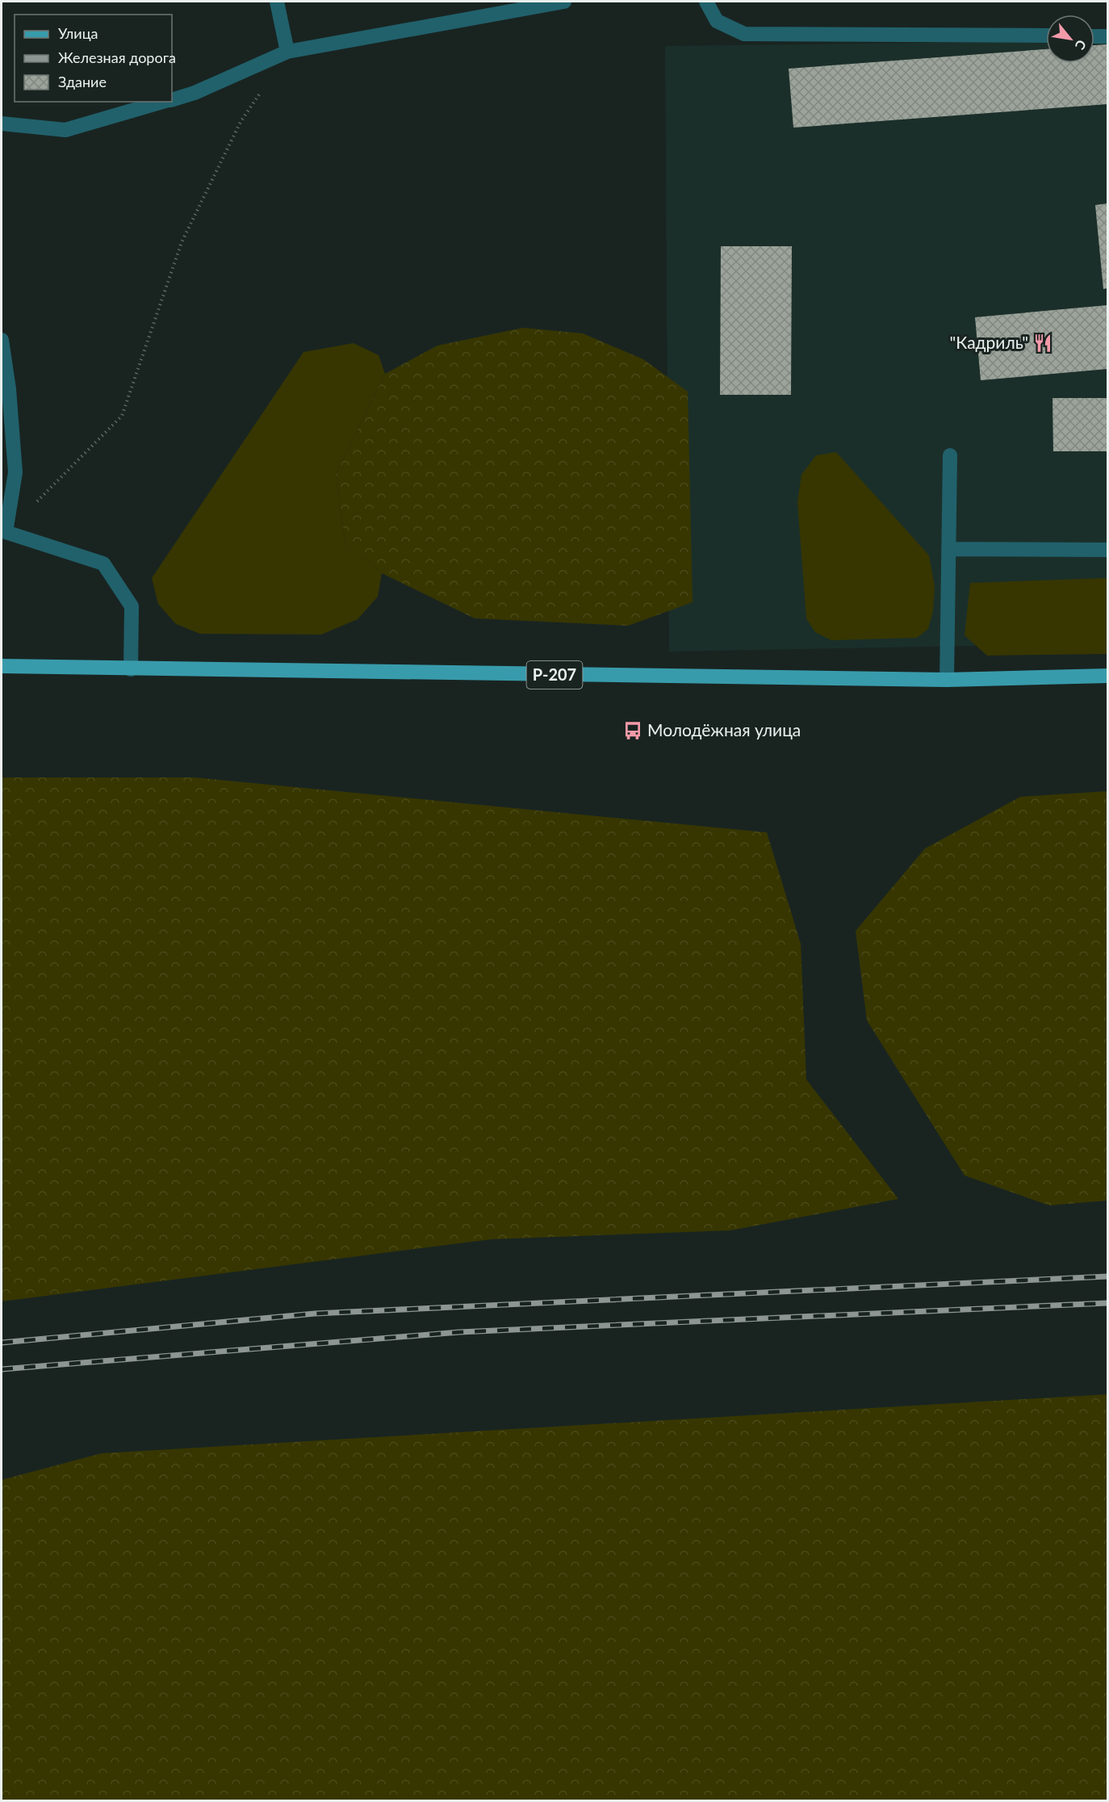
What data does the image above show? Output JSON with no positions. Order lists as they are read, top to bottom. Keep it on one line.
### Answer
{"streets":{"main road":["Р-207"]},"places":{"restaurant":["\"Кадриль\""],"bus stop":["Молодёжная улица"]},"legend":["Улица","Железная дорога","Здание"],"north":"bottom right"}
